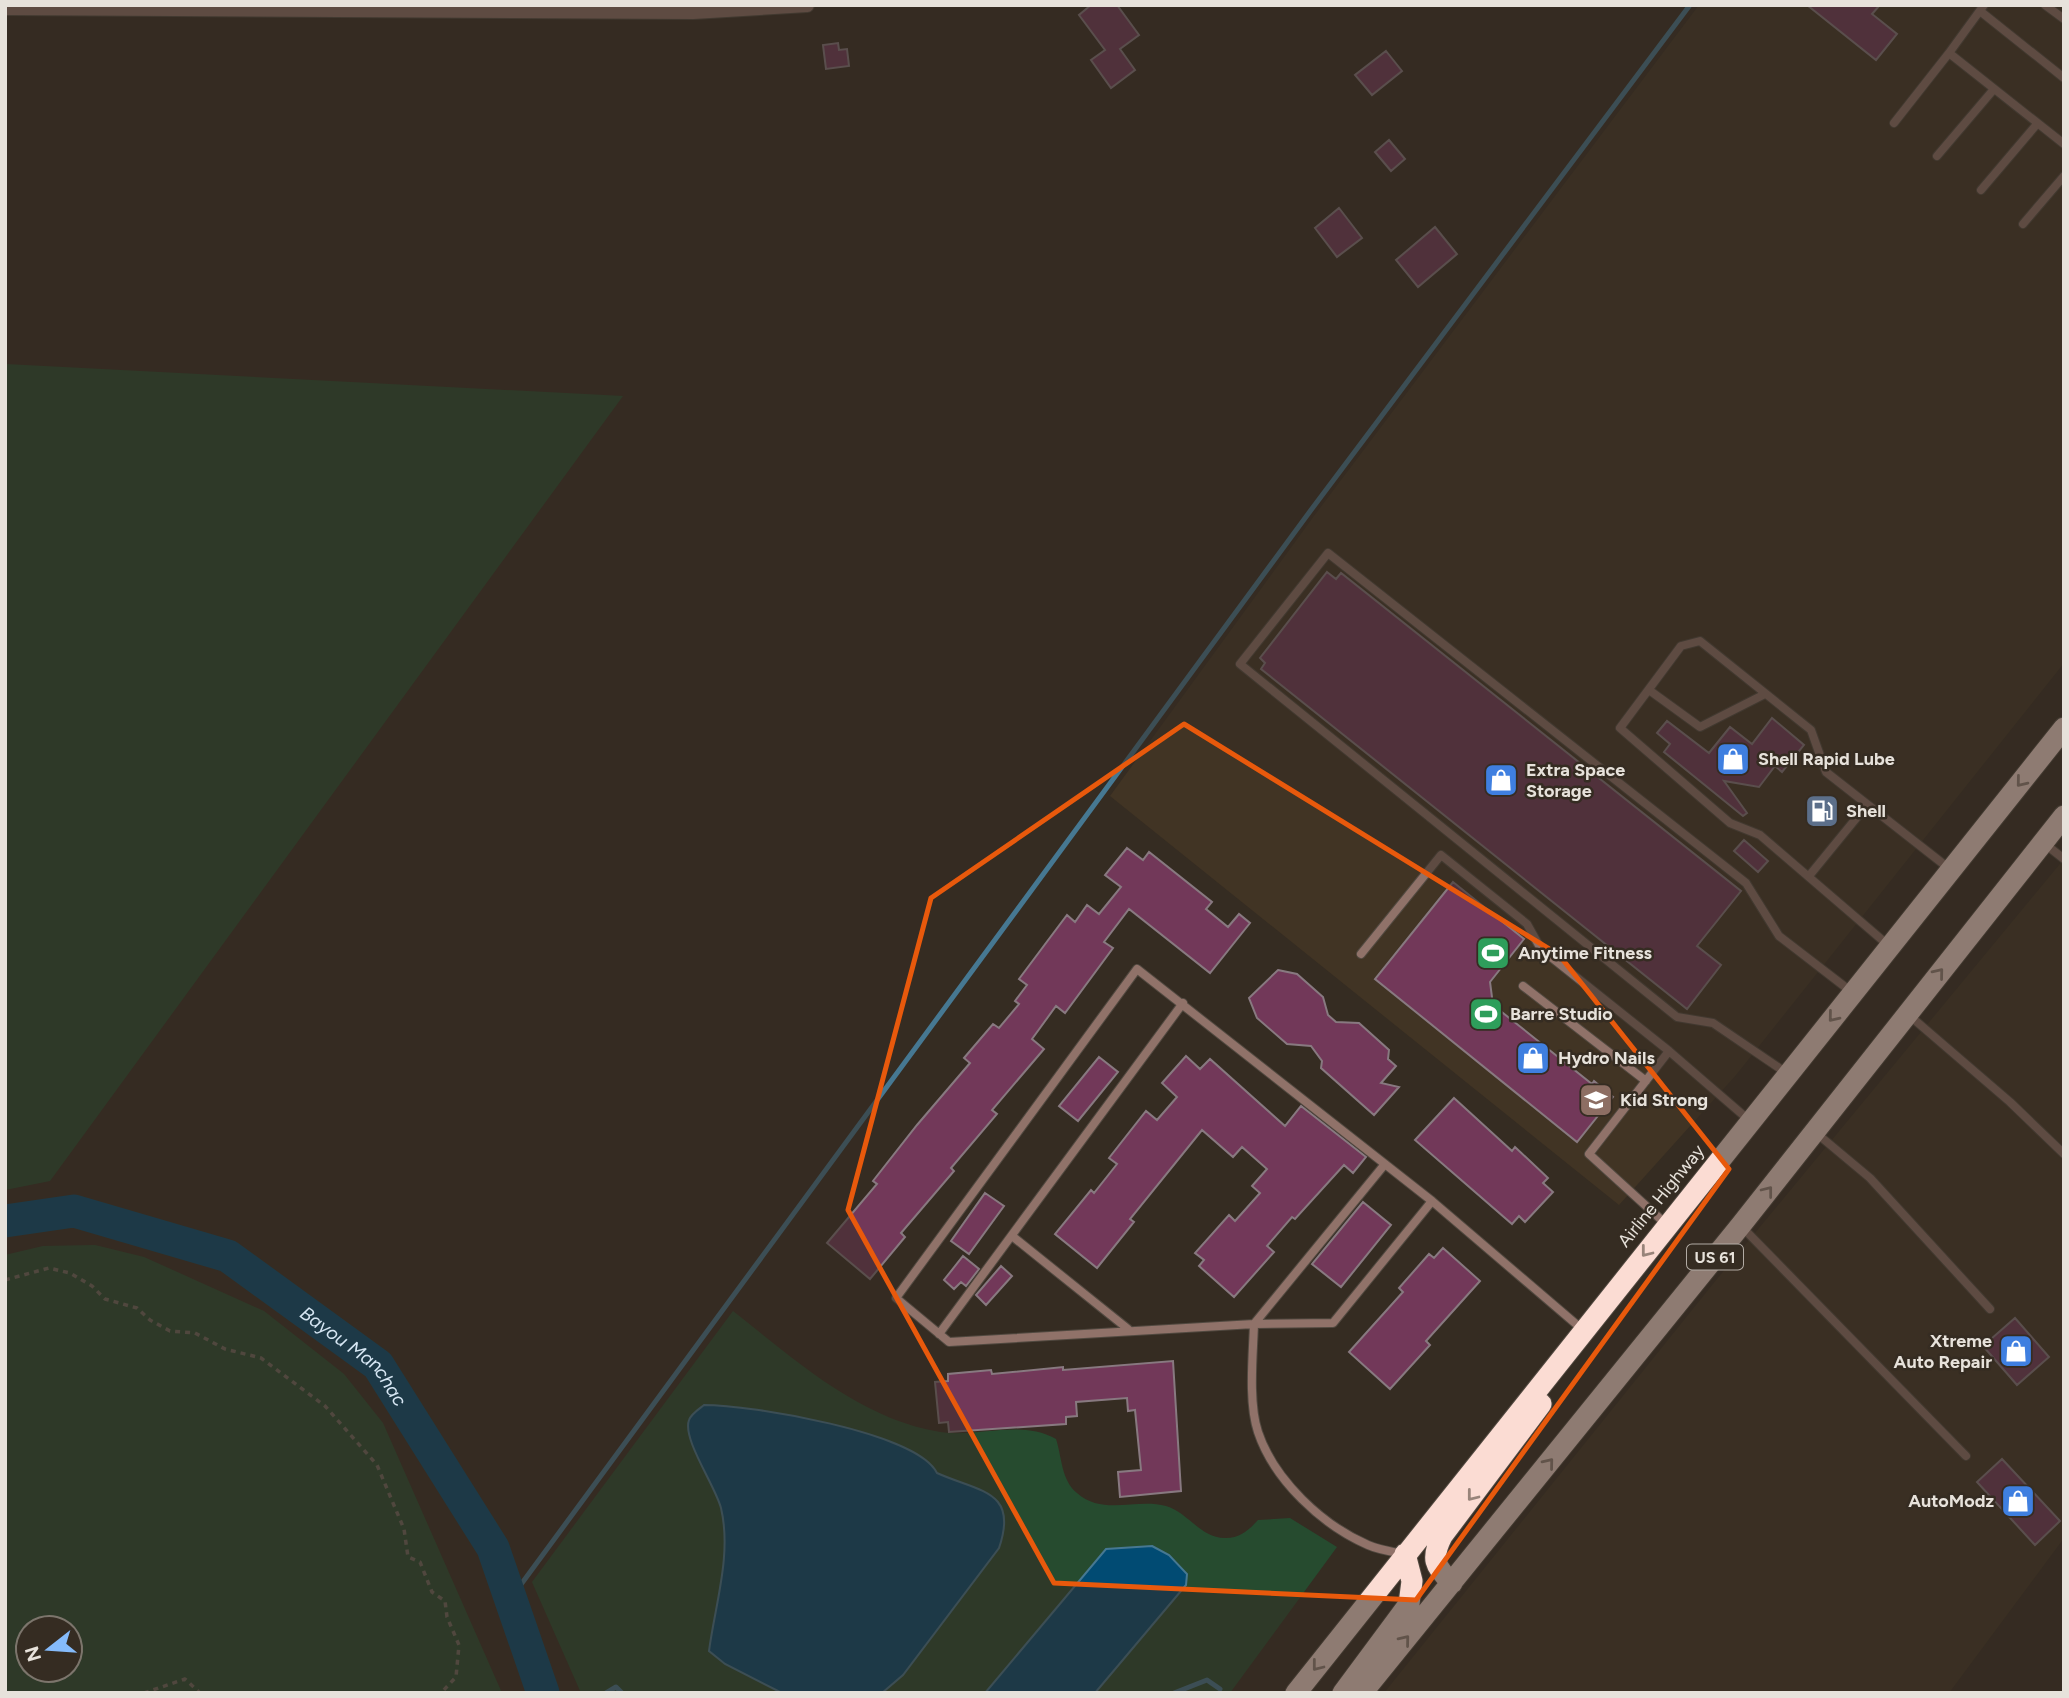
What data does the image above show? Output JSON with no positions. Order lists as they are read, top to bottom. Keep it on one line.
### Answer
{"streets":{"highway":["Airline Highway","US 61"]},"water":["Bayou Manchac"],"places":{"shop":["Shell Rapid Lube","Extra Space Storage","Hydro Nails","Xtreme Auto Repair","AutoModz"],"fuel station":["Shell"],"sports":["Anytime Fitness","Barre Studio"],"school or university":["Kid Strong"]},"north":"left"}
